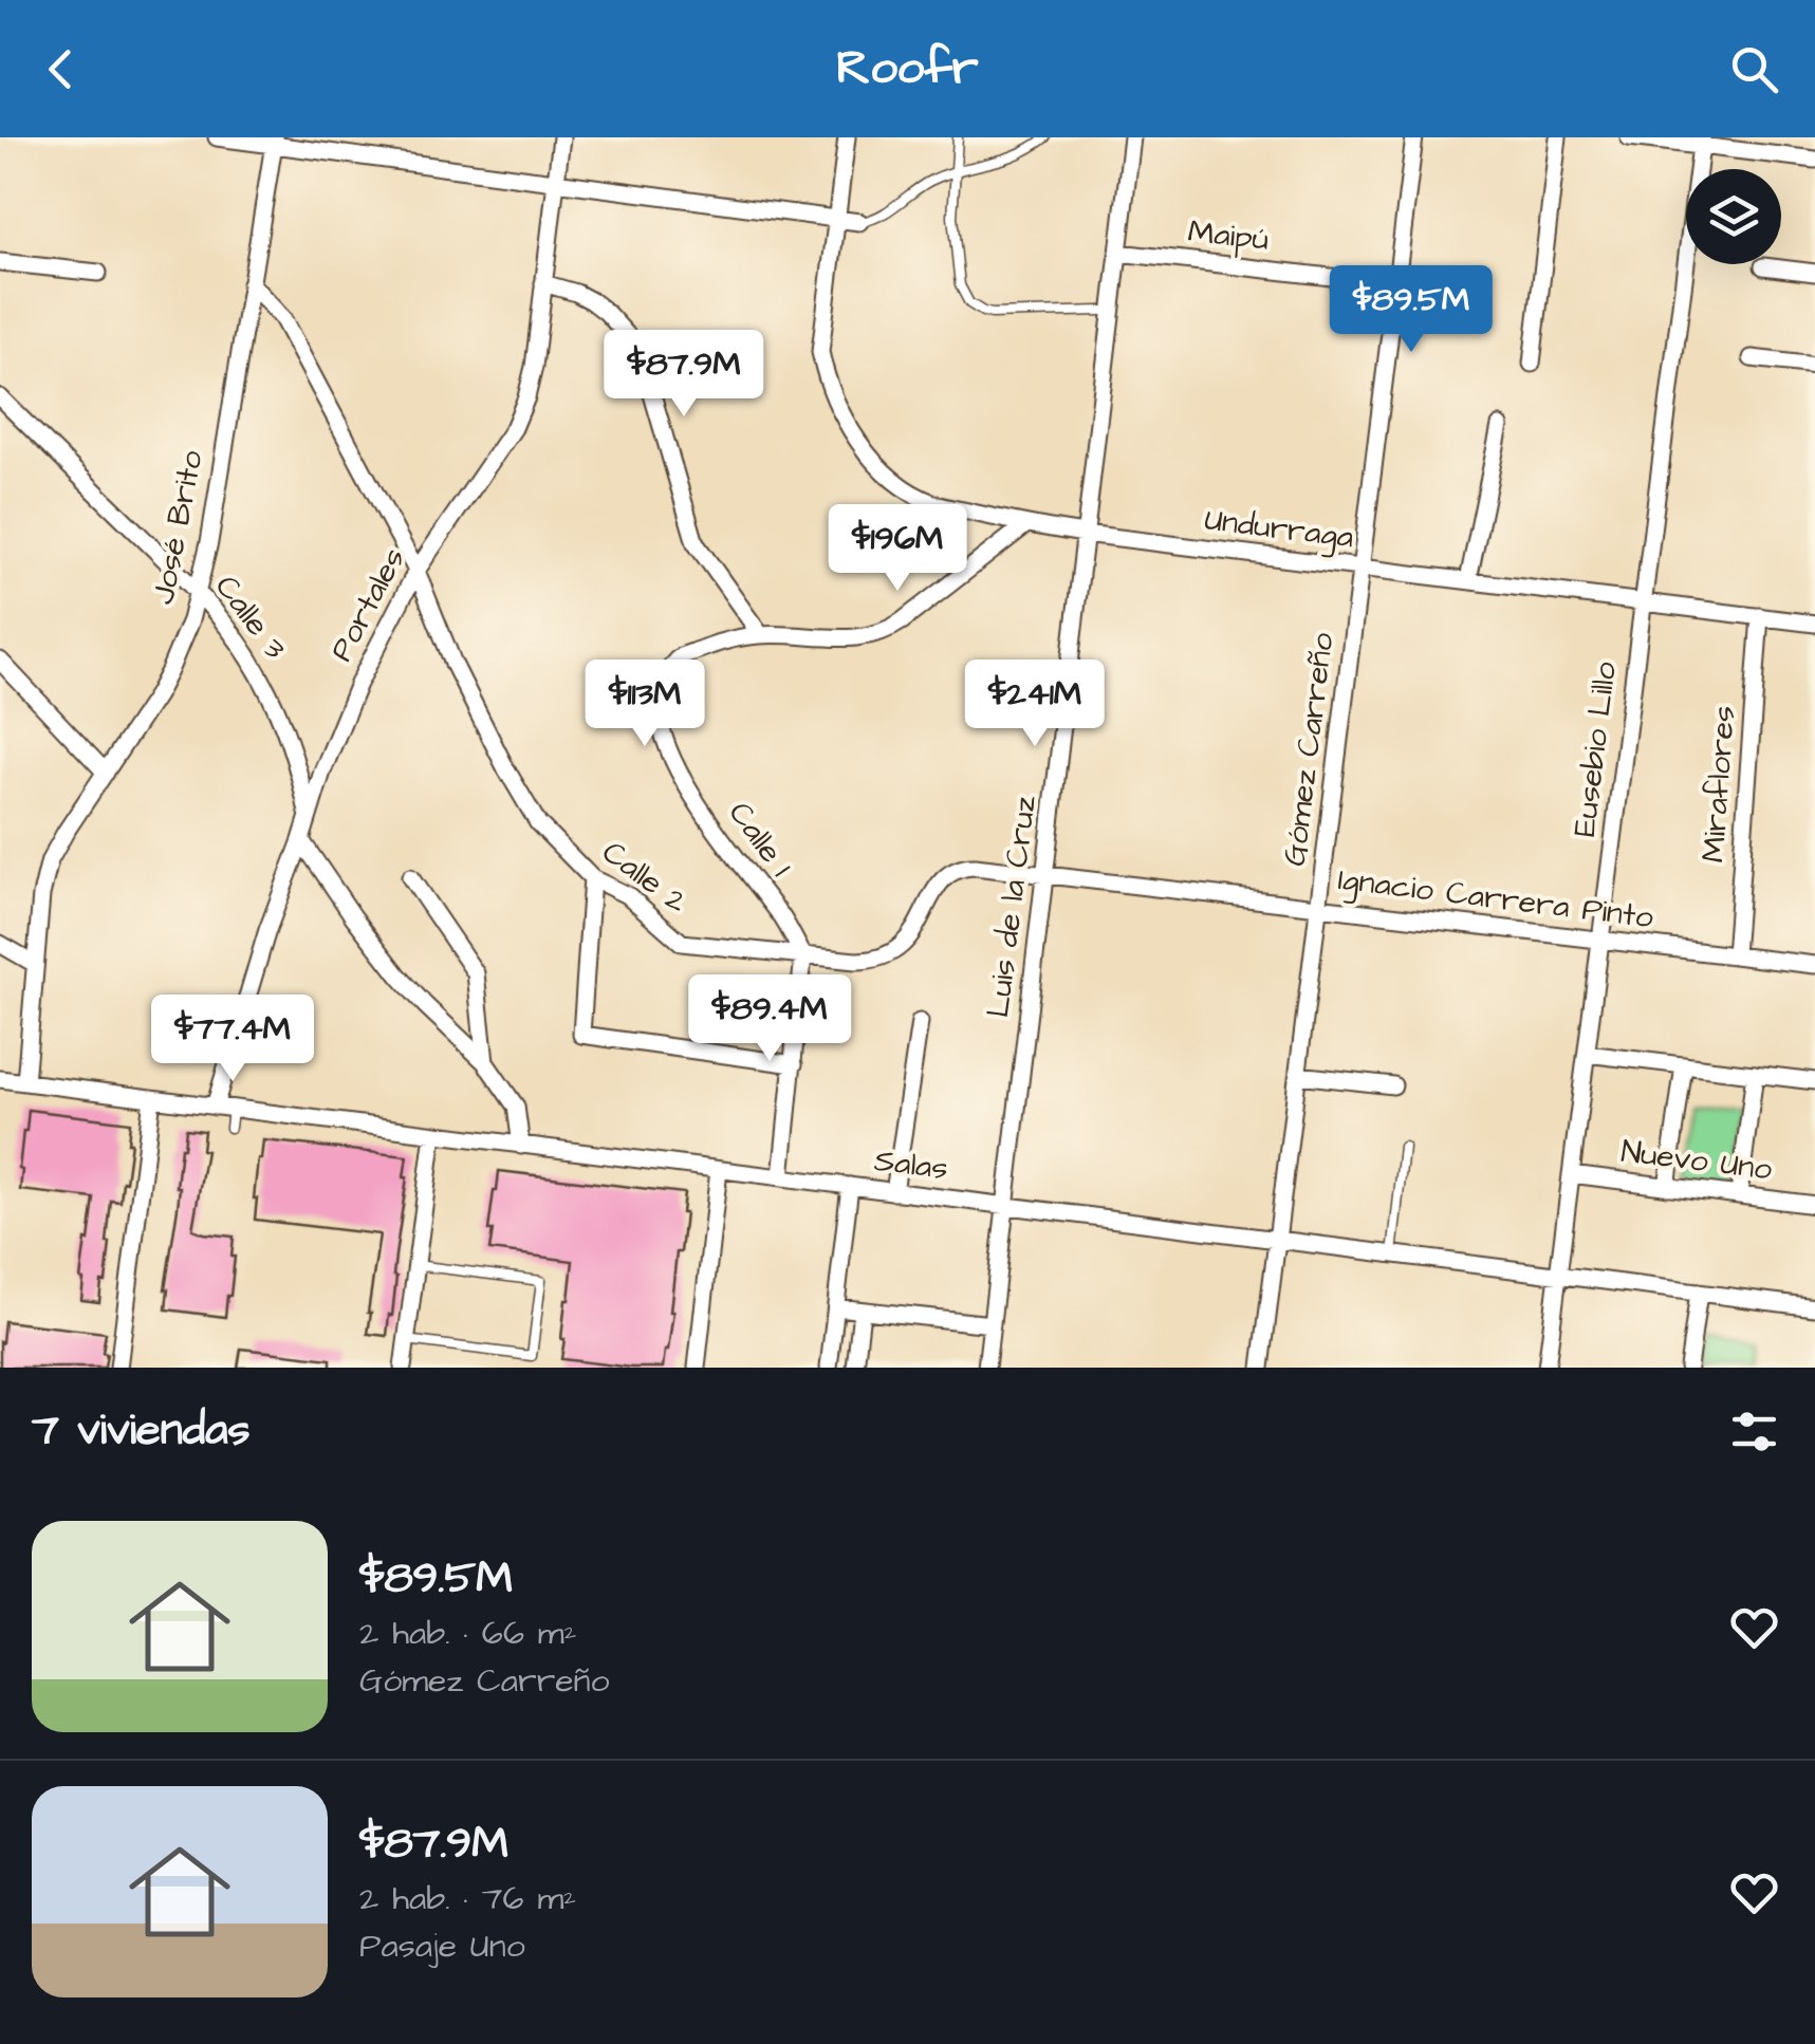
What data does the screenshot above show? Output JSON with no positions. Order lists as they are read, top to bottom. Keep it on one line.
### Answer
{"streets":{"street":["Maipú","José Brito","Undurraga","Portales","Calle 3","Gómez Carreño","Eusebio Lillo","Miraflores","Calle 1","Calle 2","Ignacio Carrera Pinto","Luis de la Cruz","Nuevo Uno","Salas"]},"crossings":[["Maipú","Gómez Carreño"],["Maipú","Luis de la Cruz"],["José Brito","Calle 3"],["José Brito","Calle 2"],["José Brito","Salas"],["Undurraga","Gómez Carreño"],["Undurraga","Eusebio Lillo"],["Undurraga","Miraflores"],["Undurraga","Luis de la Cruz"],["Portales","Calle 3"],["Portales","Calle 2"],["Portales","Salas"],["Gómez Carreño","Ignacio Carrera Pinto"],["Gómez Carreño","Salas"],["Eusebio Lillo","Ignacio Carrera Pinto"],["Eusebio Lillo","Nuevo Uno"],["Eusebio Lillo","Salas"],["Miraflores","Ignacio Carrera Pinto"],["Calle 1","Calle 2"],["Calle 2","Ignacio Carrera Pinto"],["Calle 2","Luis de la Cruz"],["Ignacio Carrera Pinto","Luis de la Cruz"],["Luis de la Cruz","Salas"]],"page":{"header":"Roofr","price":["$89.5M","$87.9M","$196M","$113M","$241M","$89.4M","$77.4M"],"heading":"7 viviendas","list":[{"name":"$89.5M","note":"2 hab. · 66 m² · Gómez Carreño"},{"name":"$87.9M","note":"2 hab. · 76 m² · Pasaje Uno"}]}}
